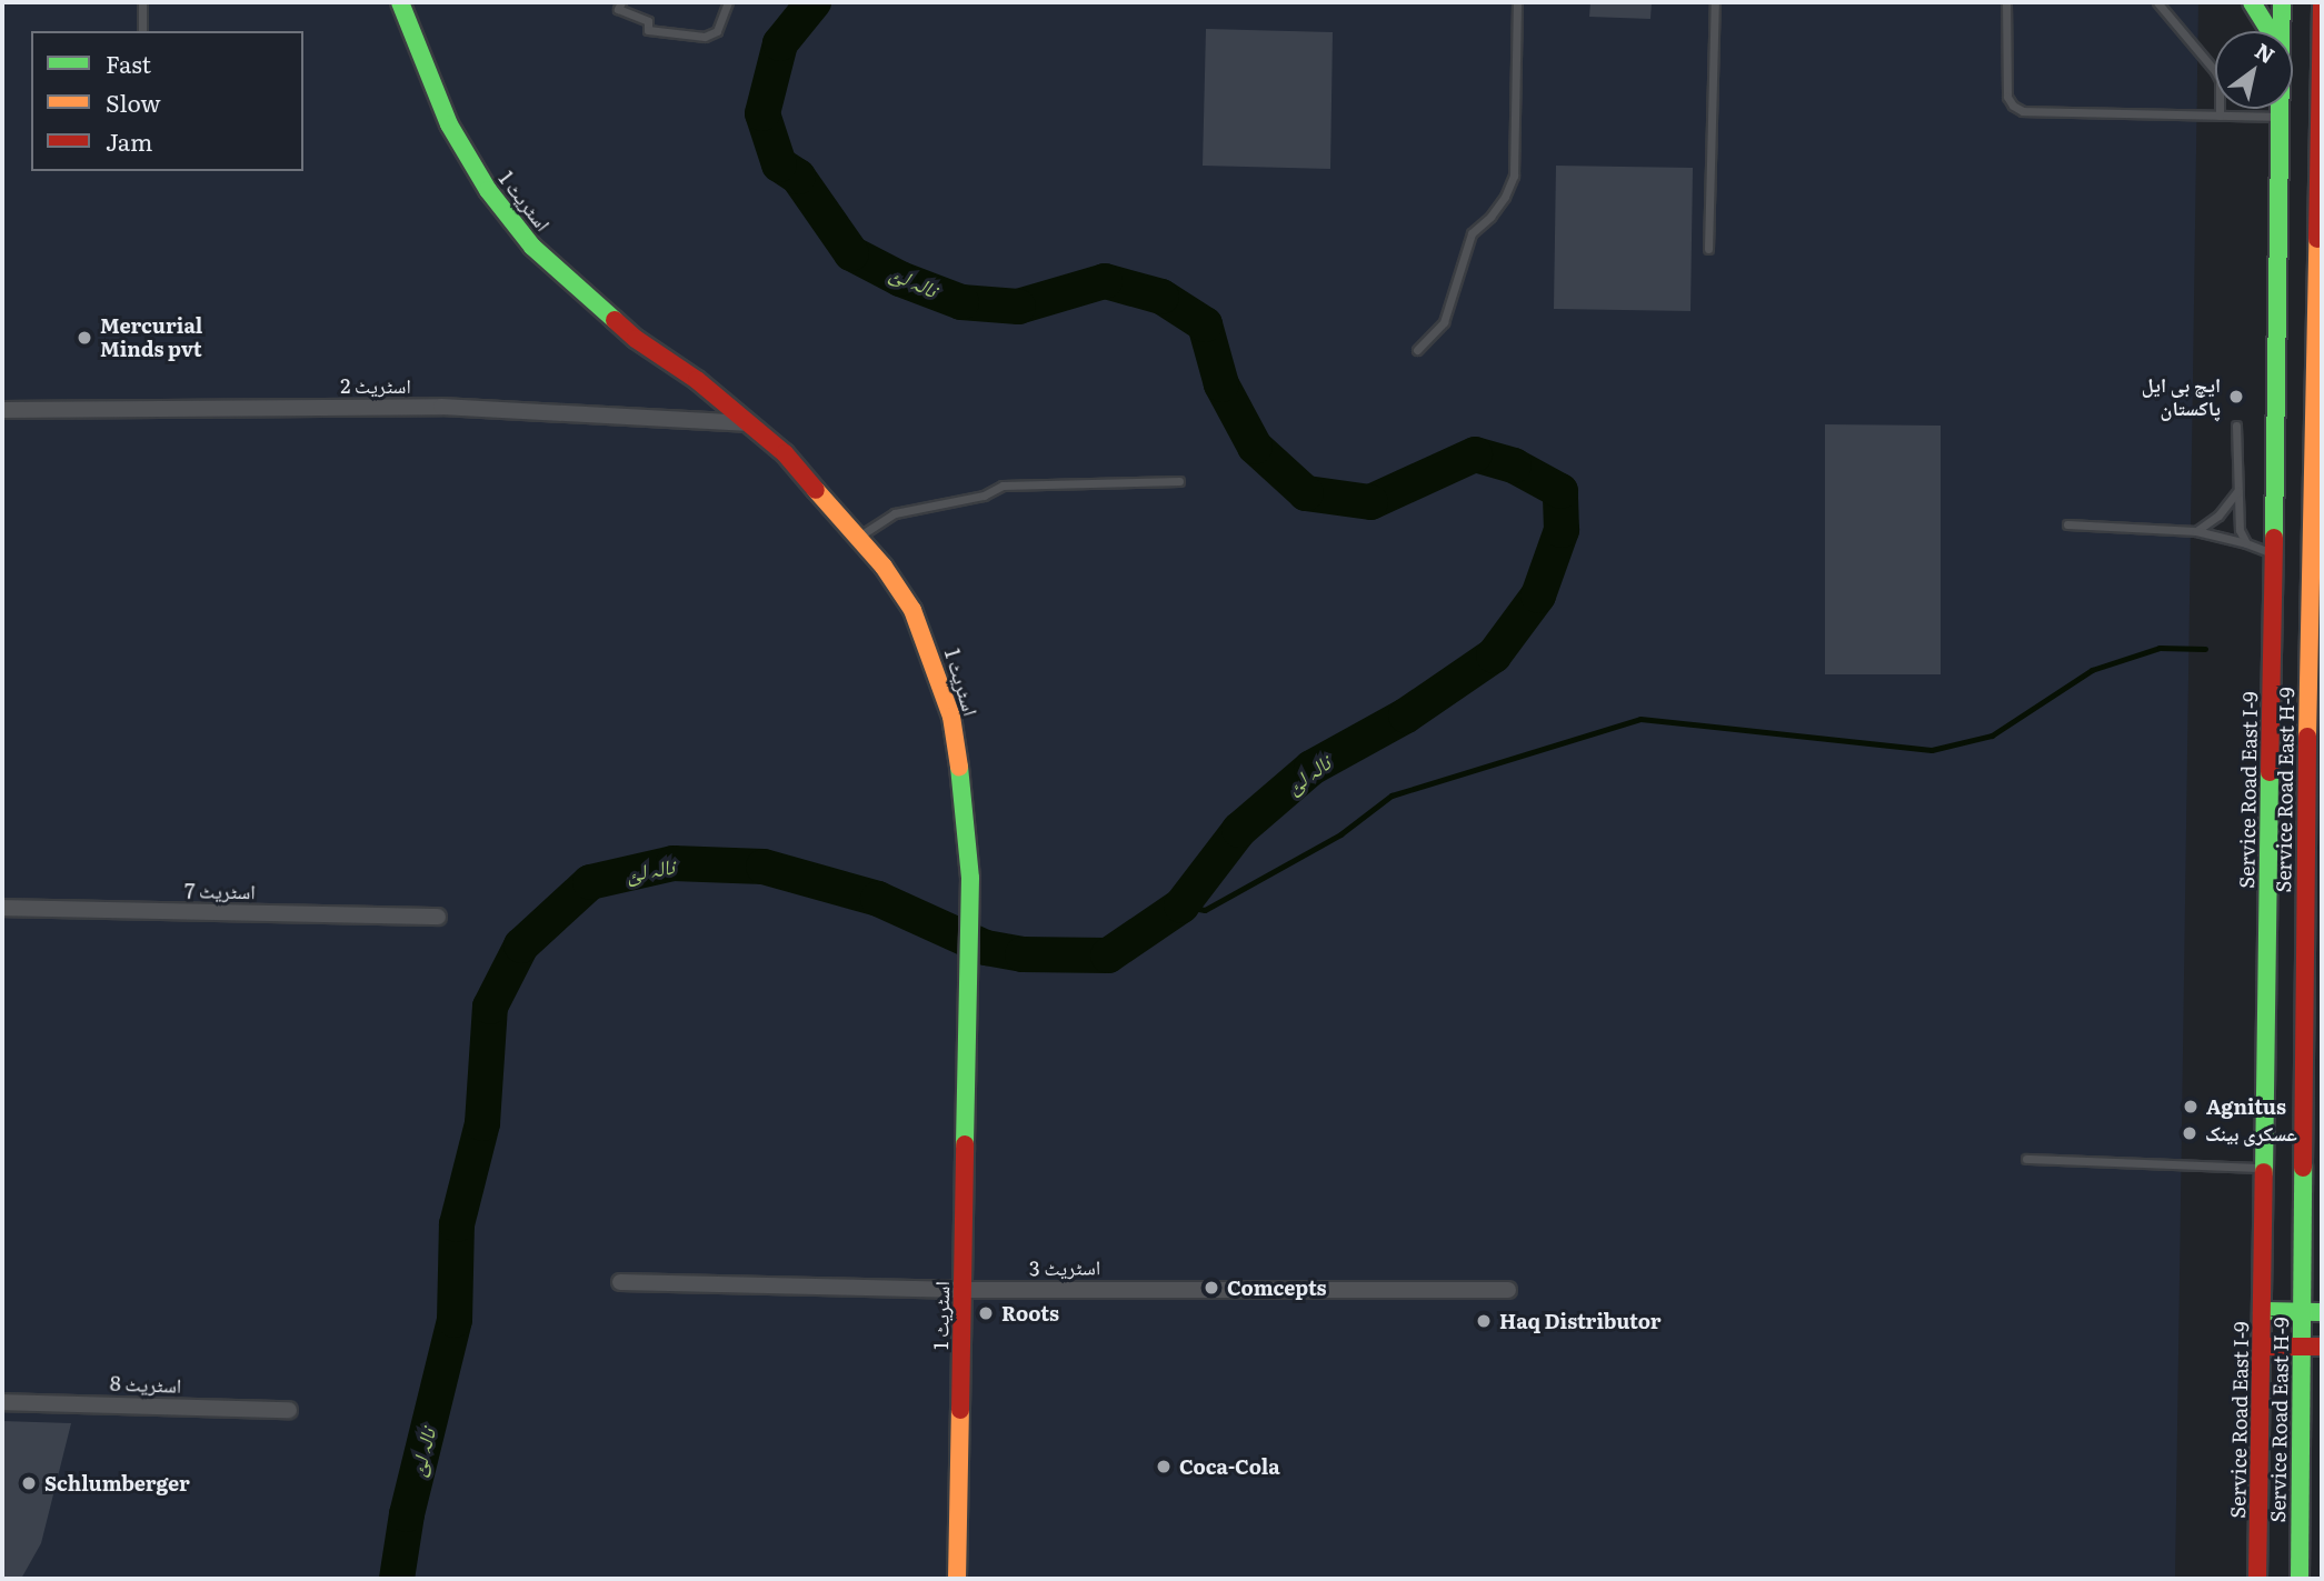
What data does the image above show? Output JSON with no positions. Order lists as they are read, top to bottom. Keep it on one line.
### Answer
{"streets":{"main road":["اسٹریٹ 1","Service Road East I-9","Service Road East H-9"],"street":["اسٹریٹ 2","اسٹریٹ 7","اسٹریٹ 3","اسٹریٹ 8"]},"crossings":[["اسٹریٹ 1","اسٹریٹ 2"],["اسٹریٹ 1","اسٹریٹ 3"]],"water":["نالہ لئ"],"places":["Mercurial Minds pvt","ایچ بی ایل پاکستان","Agnitus","عسکری بینک","Comcepts","Roots","Haq Distributor","Coca-Cola","Schlumberger"],"legend":["Fast","Slow","Jam"],"north":"top right"}
